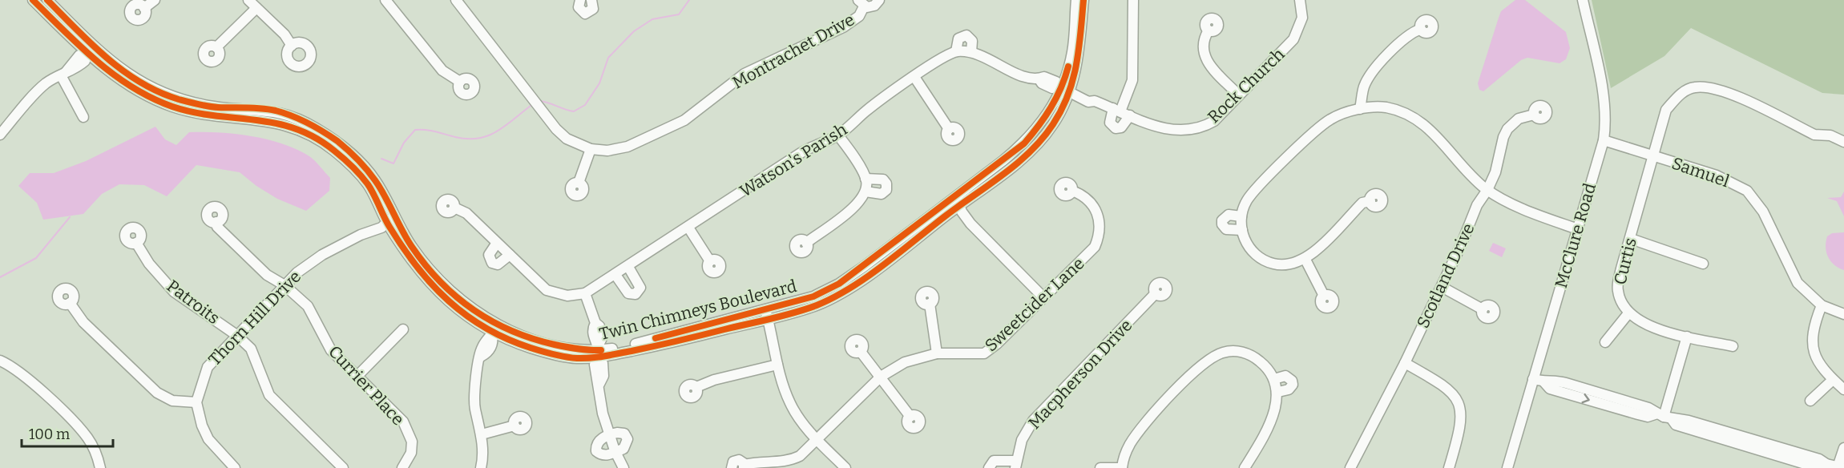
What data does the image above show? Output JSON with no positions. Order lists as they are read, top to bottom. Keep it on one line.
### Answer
{"streets":{"street":["Montrachet Drive","Rock Church","Watson's Parish","Samuel","McClure Road","Curtis","Scotland Drive","Patroits","Sweetcider Lane","Twin Chimneys Boulevard","Thorn Hill Drive","Macpherson Drive","Currier Place"]},"crossings":[["Rock Church","Twin Chimneys Boulevard"],["Samuel","McClure Road"],["Samuel","Curtis"],["Patroits","Thorn Hill Drive"],["Twin Chimneys Boulevard","Thorn Hill Drive"],["Thorn Hill Drive","Currier Place"]],"scale_bar":"100 m"}
